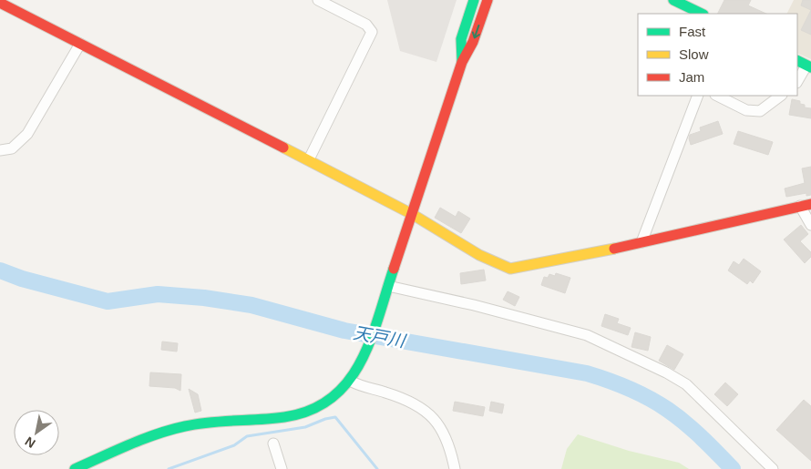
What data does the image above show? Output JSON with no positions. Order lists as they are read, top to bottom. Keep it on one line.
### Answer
{"water":["天戸川"],"legend":["Fast","Slow","Jam"],"north":"bottom left"}
